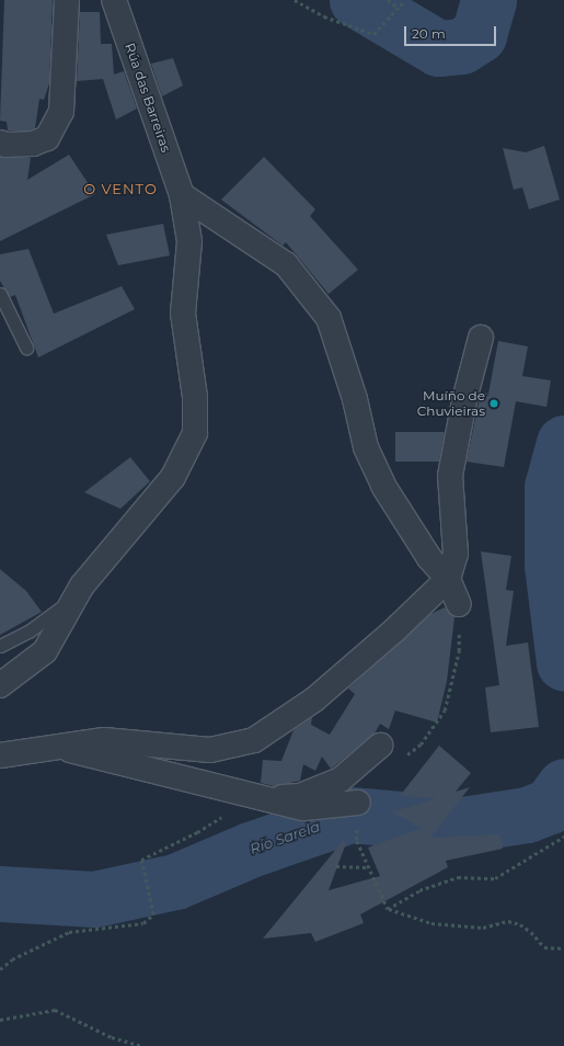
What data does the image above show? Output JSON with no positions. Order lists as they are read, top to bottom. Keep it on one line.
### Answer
{"streets":{"street":["Rúa das Barreiras"]},"districts":["O VENTO"],"water":["Río Sarela"],"places":["Muíño de Chuvieiras"],"scale_bar":"20 m"}
